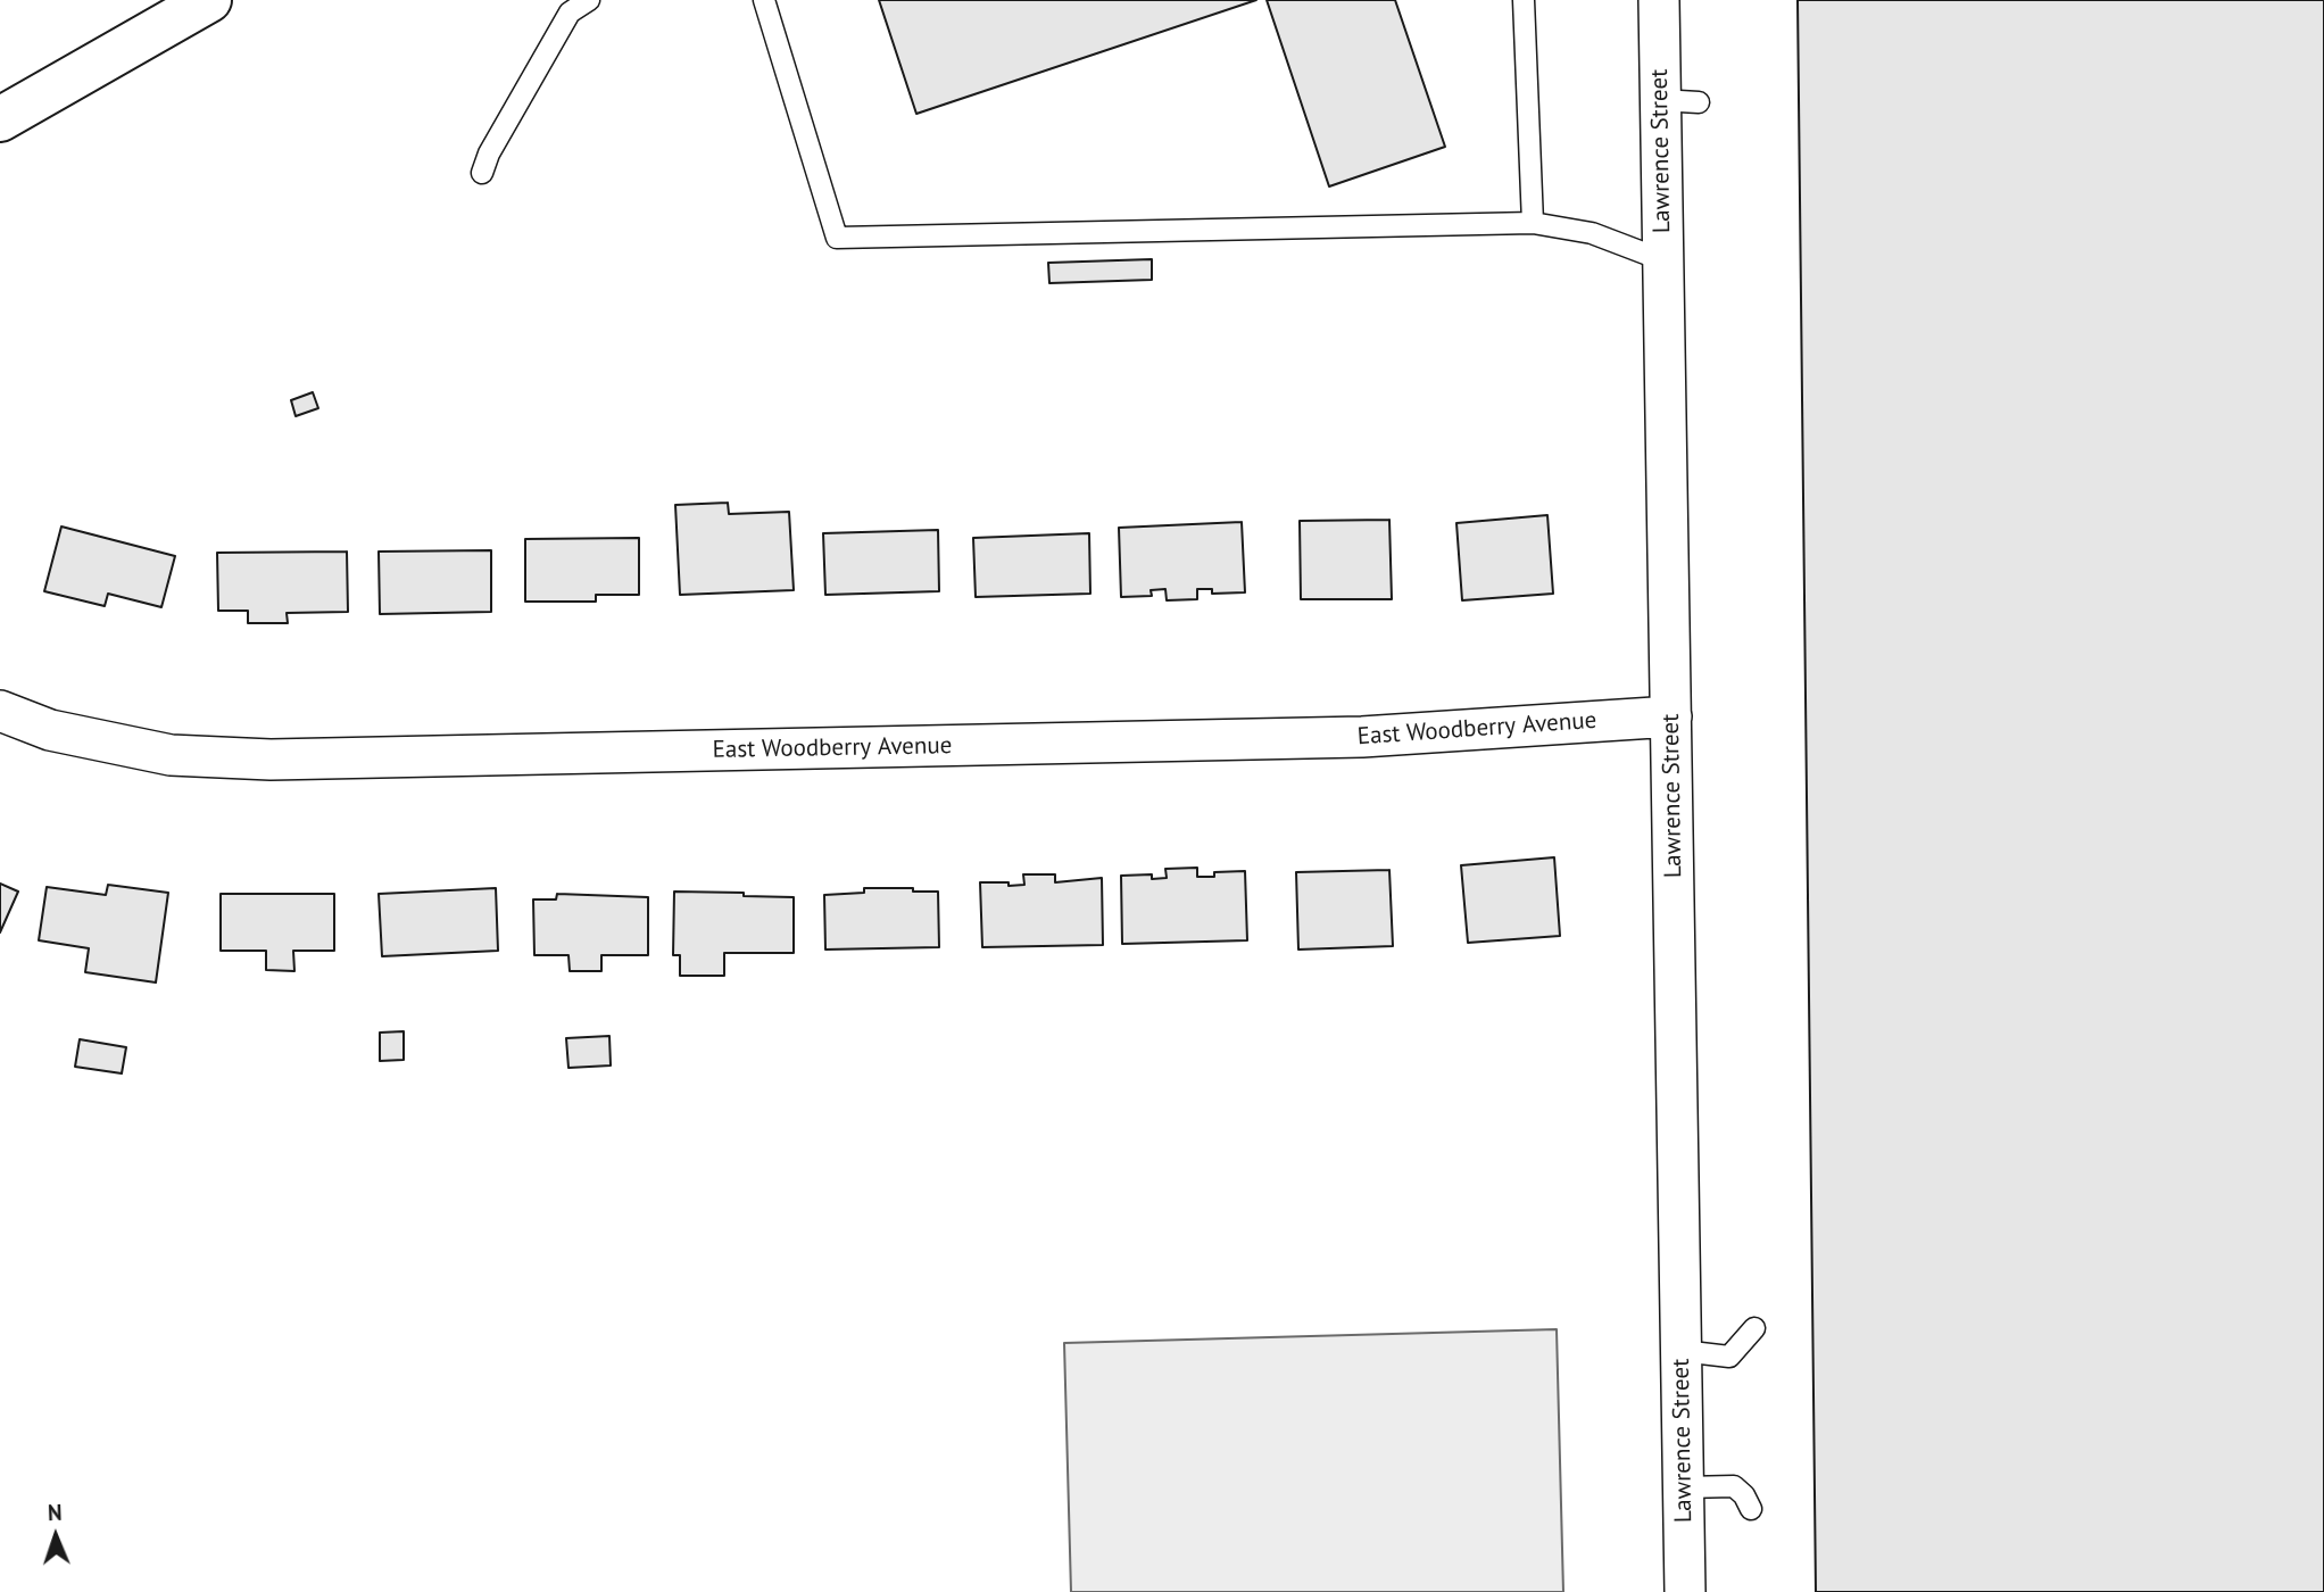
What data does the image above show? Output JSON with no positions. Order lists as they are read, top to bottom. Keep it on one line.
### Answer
{"streets":{"street":["Lawrence Street","East Woodberry Avenue"]},"crossings":[["Lawrence Street","East Woodberry Avenue"]],"north":"top"}
